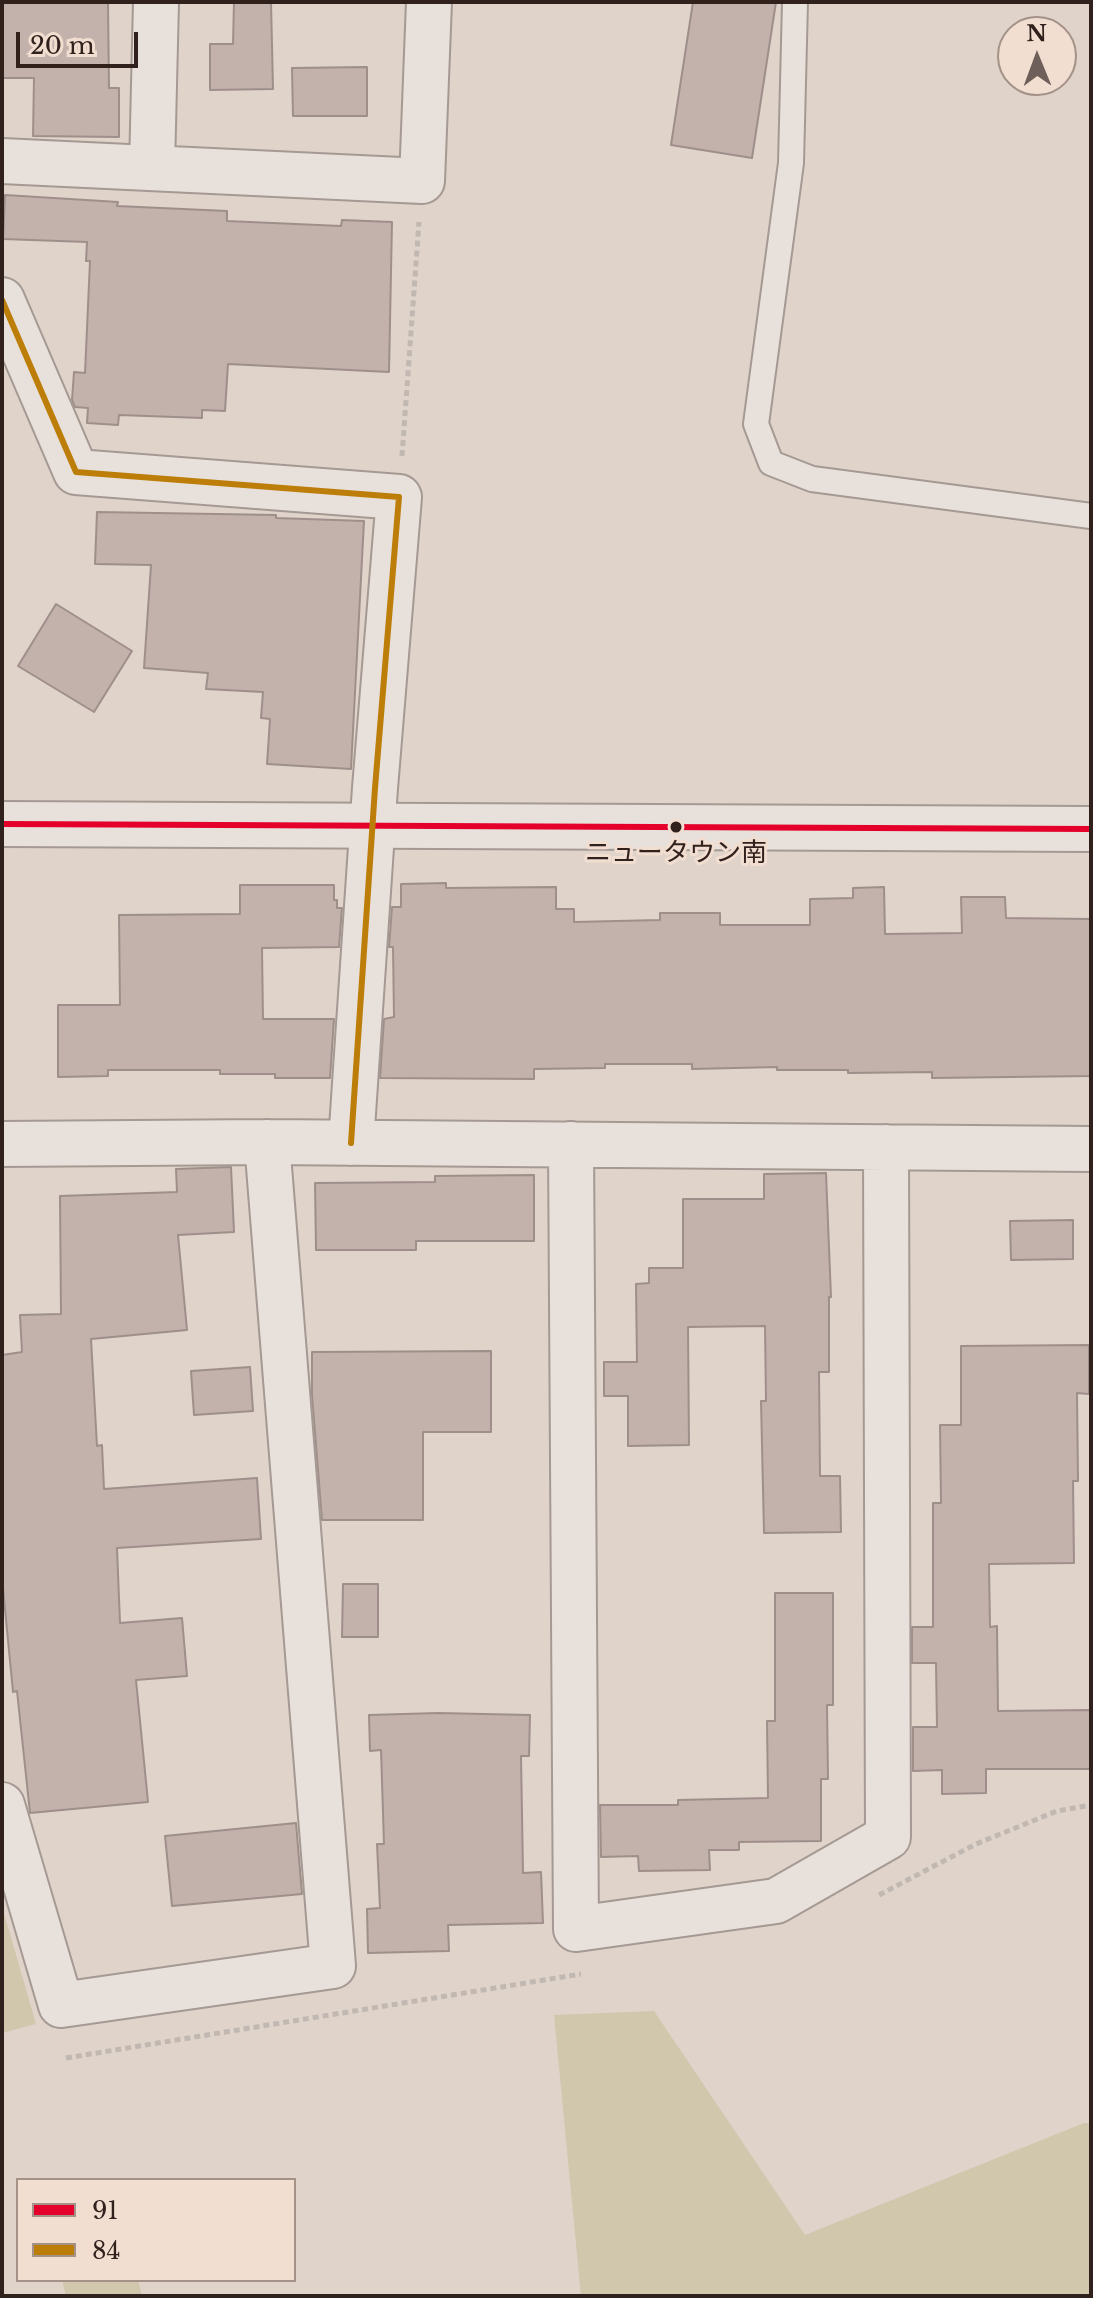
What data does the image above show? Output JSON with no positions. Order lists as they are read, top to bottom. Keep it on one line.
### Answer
{"places":["ニュータウン南"],"lines":["transit line 84","transit line 91"],"legend":["91","84"],"scale_bar":"20 m","north":"top"}
